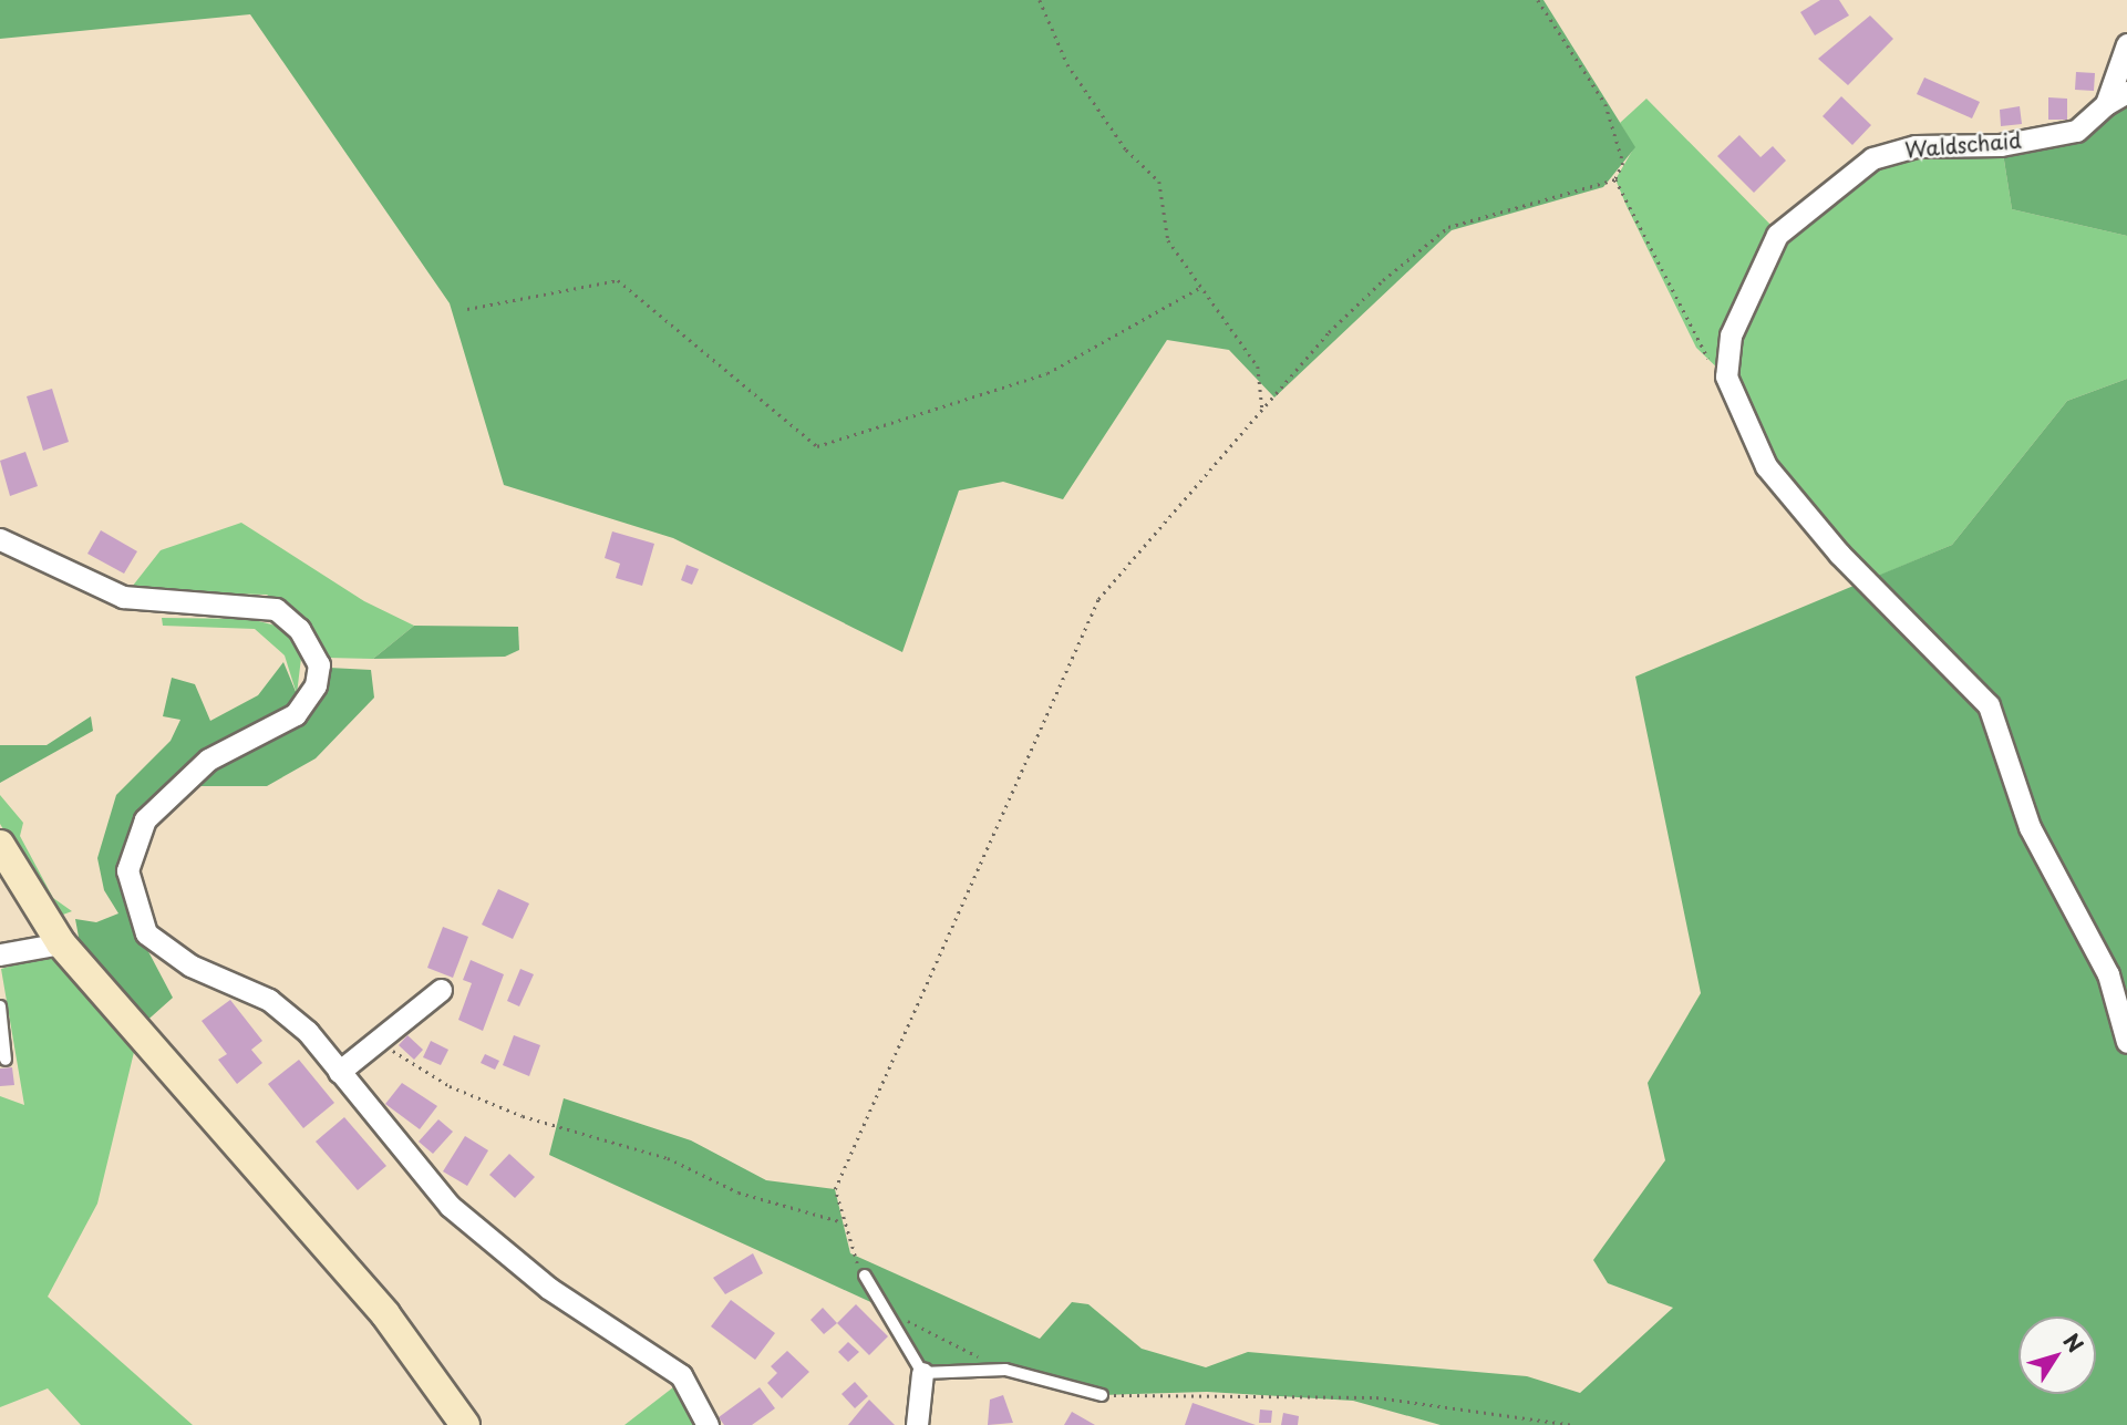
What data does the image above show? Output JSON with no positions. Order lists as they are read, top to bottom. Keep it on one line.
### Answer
{"streets":{"street":["Waldschaid"]},"north":"top right"}
